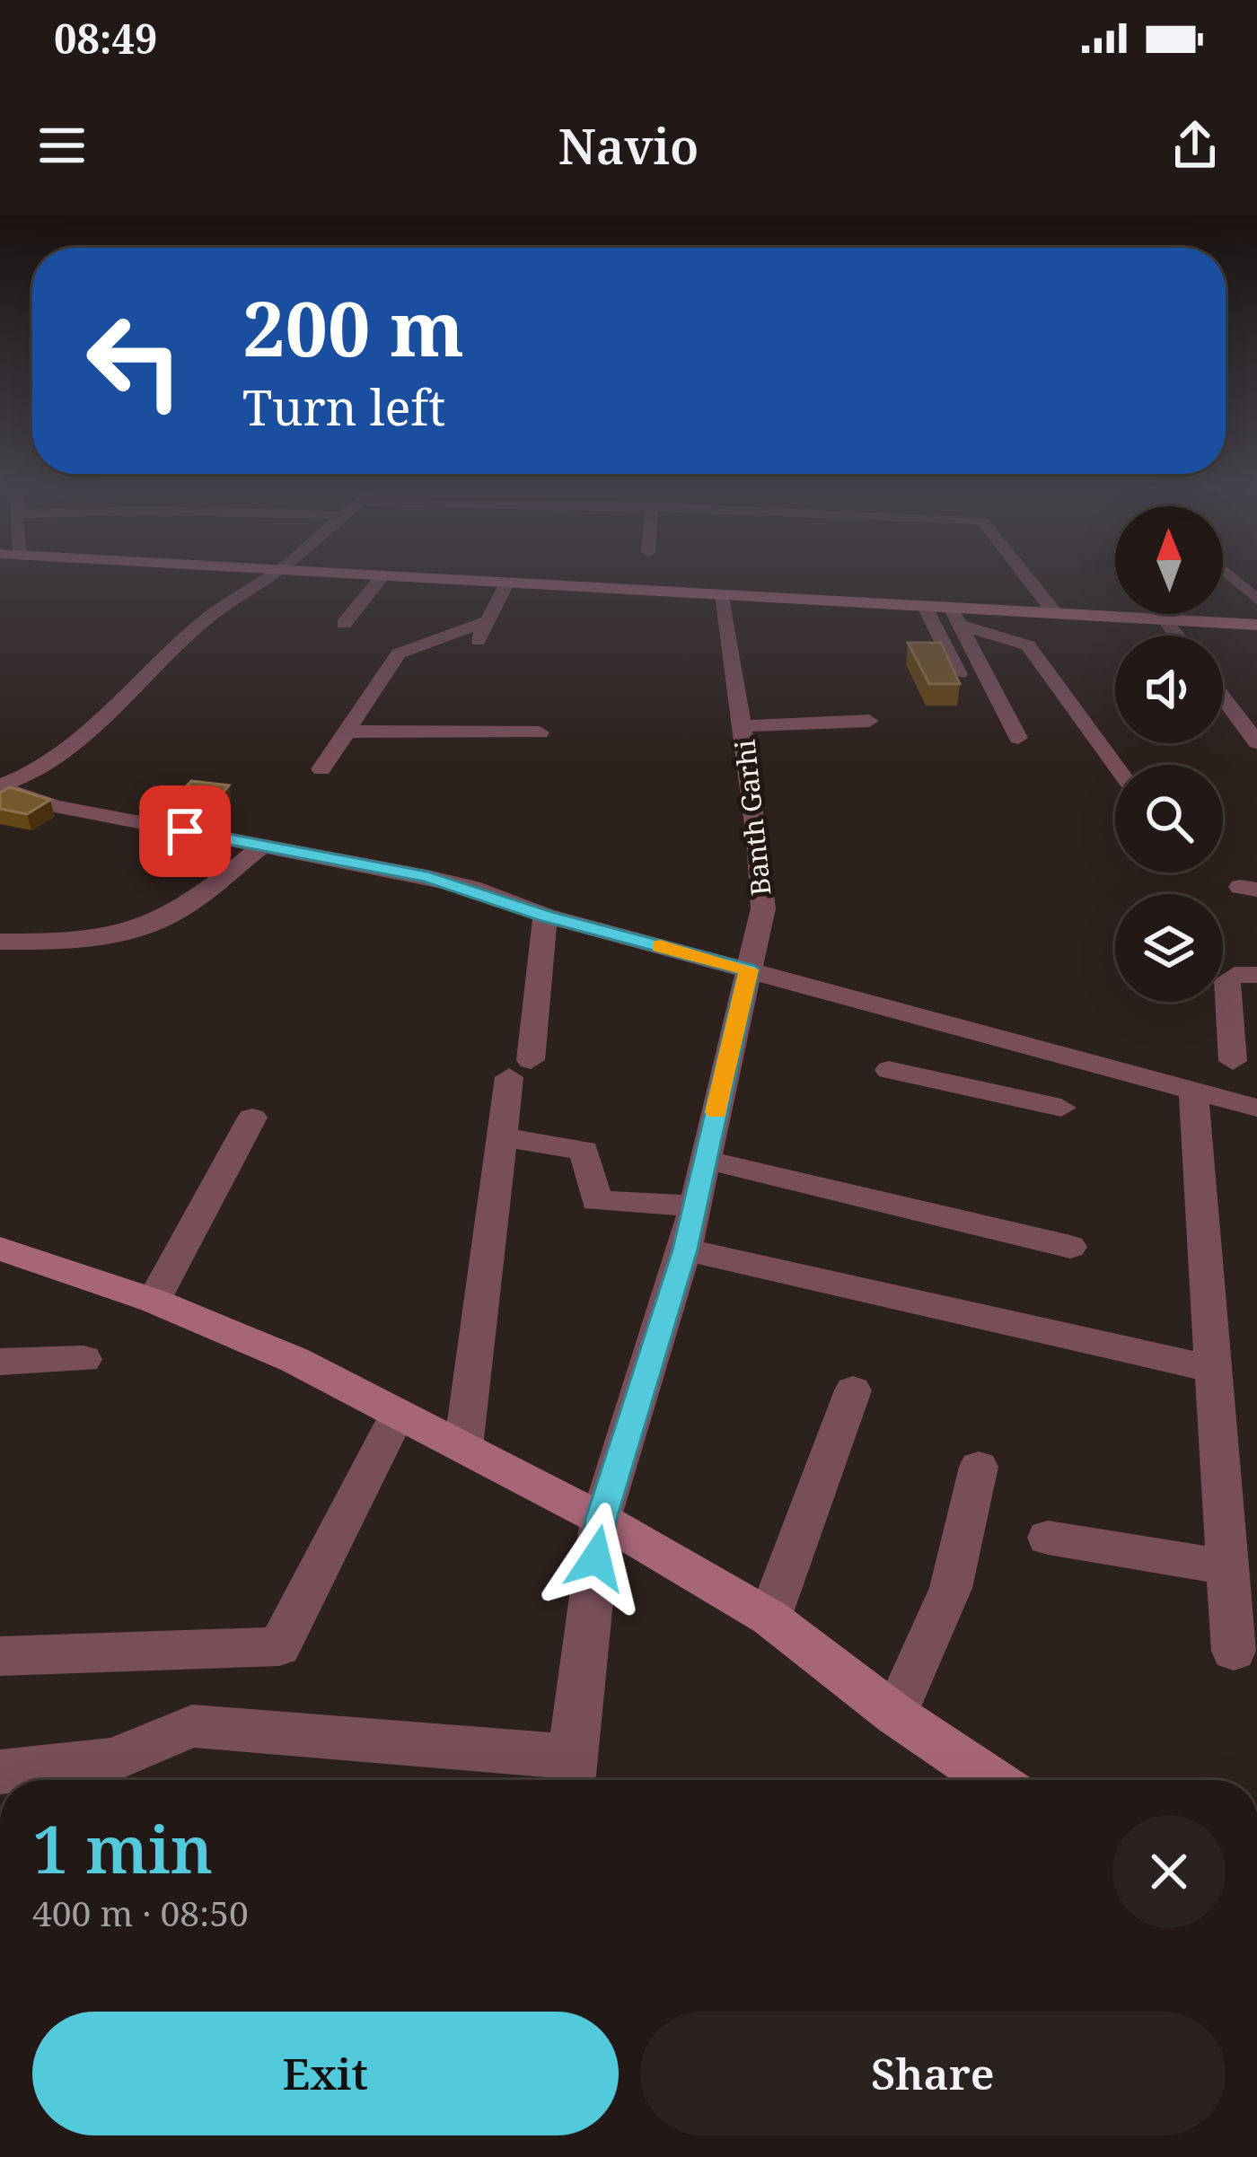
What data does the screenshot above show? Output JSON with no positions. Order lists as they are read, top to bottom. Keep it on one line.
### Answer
{"streets":{"street":["Banth Garhi"]},"north":"top","page":{"status":"08:49","header":"Navio","turn":["200 m","Turn left"],"heading":["1 min","400 m · 08:50"],"buttons":["Exit","Share"]}}
